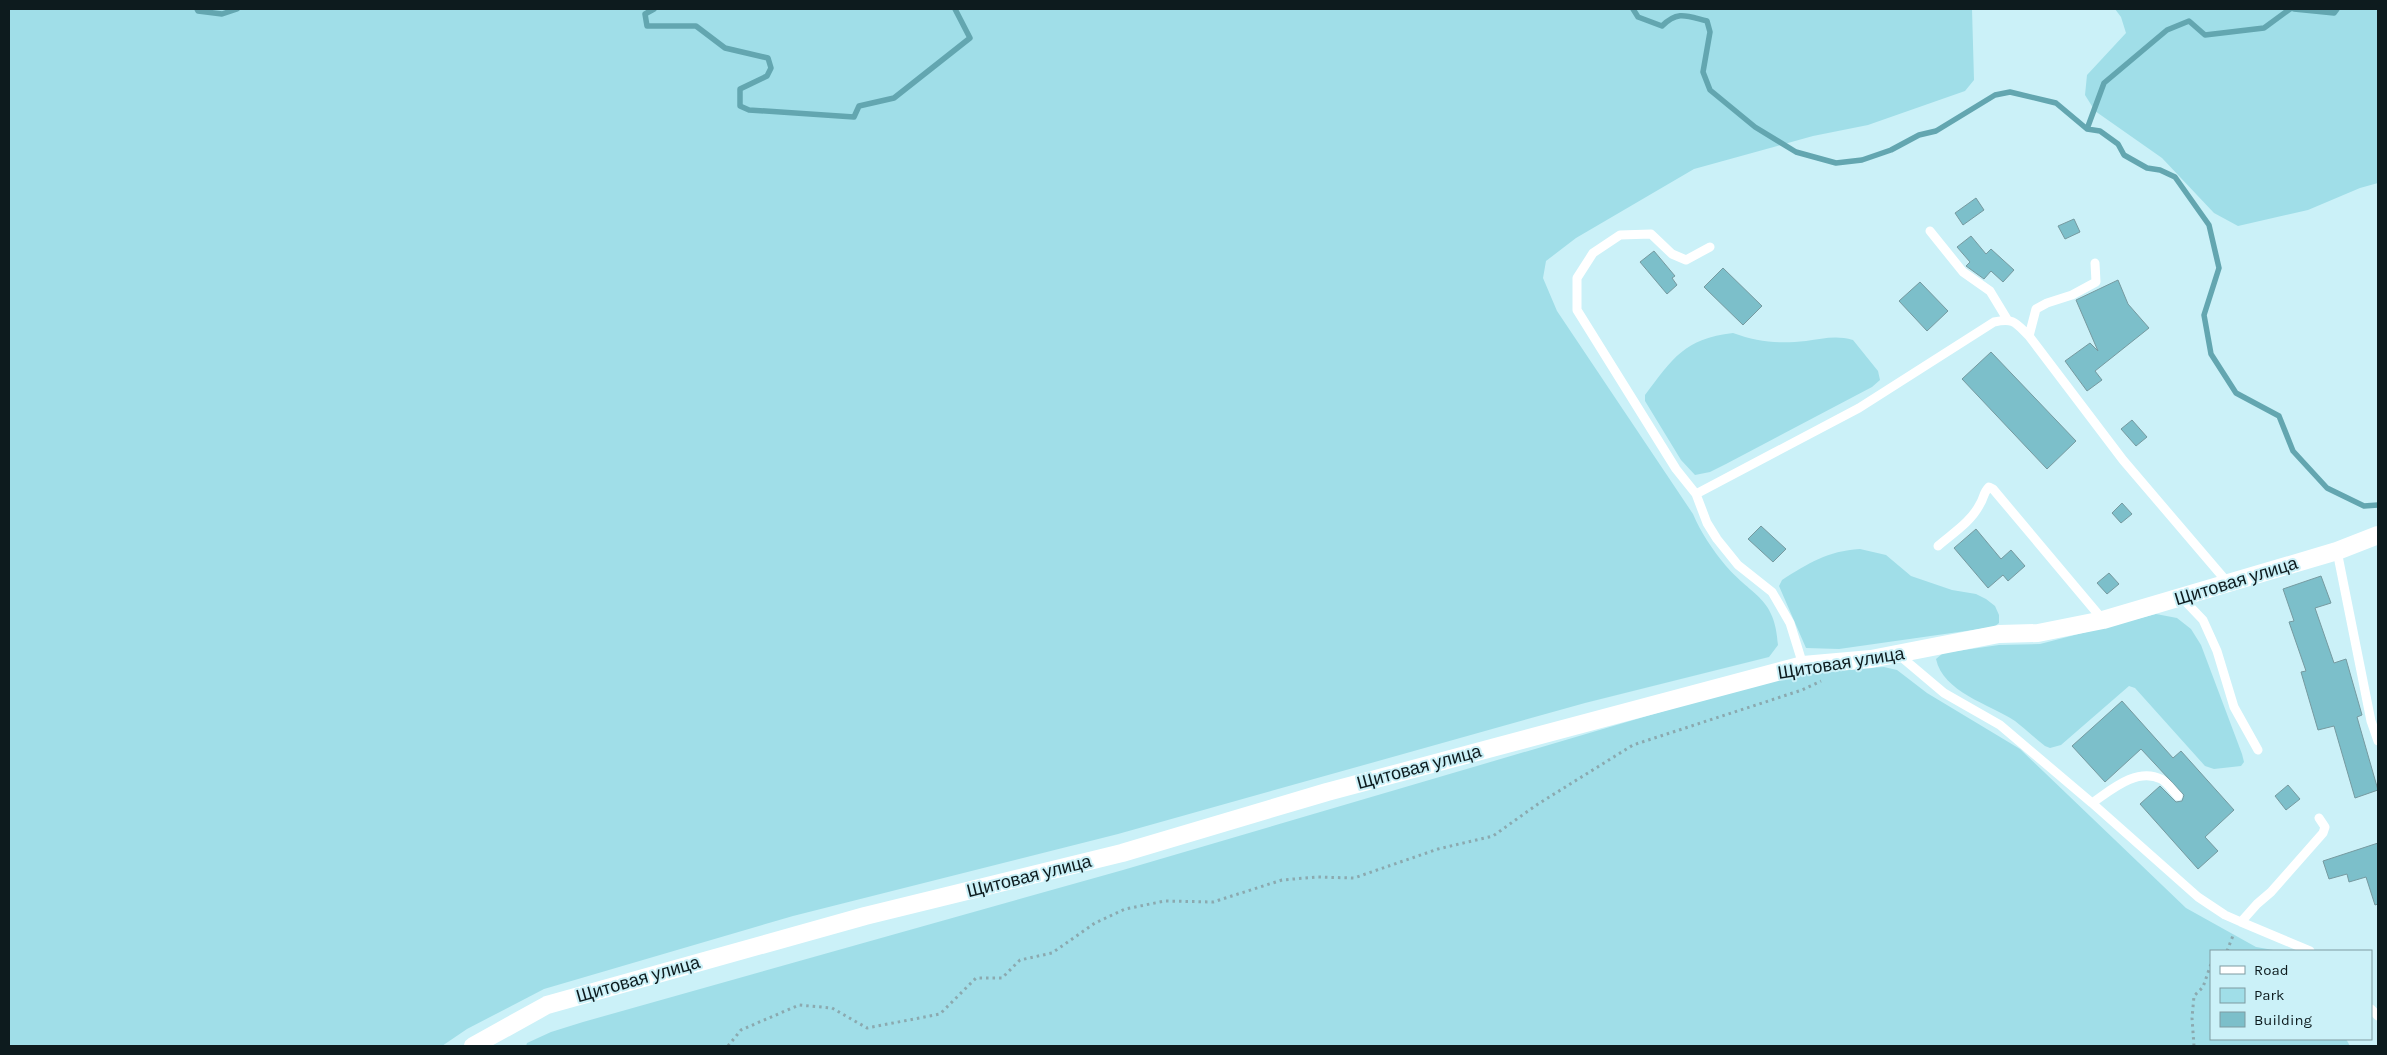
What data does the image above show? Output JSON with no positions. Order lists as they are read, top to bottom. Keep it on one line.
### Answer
{"streets":{"street":["Щитовая улица"]},"legend":["Road","Park","Building"]}
